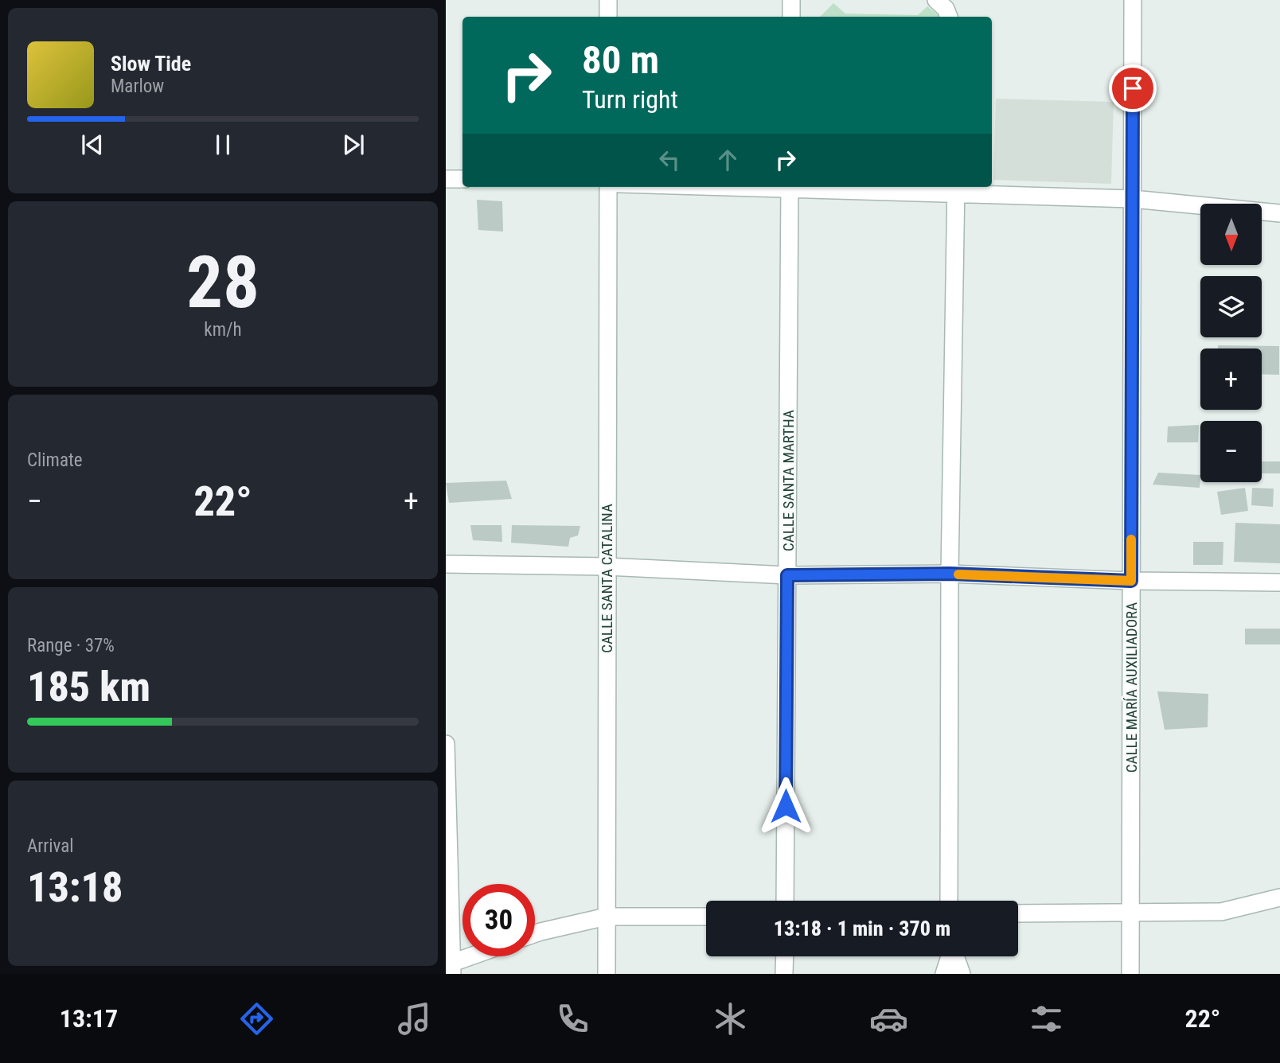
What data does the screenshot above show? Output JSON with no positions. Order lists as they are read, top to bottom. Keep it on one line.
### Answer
{"streets":{"street":["CALLE SANTA MARTHA","CALLE SANTA CATALINA","CALLE MARÍA AUXILIADORA"]},"north":"bottom","page":{"turn":["80 m","Turn right"],"song":["Slow Tide","Marlow"],"tile":[["28","km/h"],"Climate",["Range · 37%","185 km"],["Arrival","13:18"]],"map_buttons":["+","−"],"heat":["−","22°","+"],"limit":"30","trip":"13:18 · 1 min · 370 m","tabs":["13:17","22°"]}}
